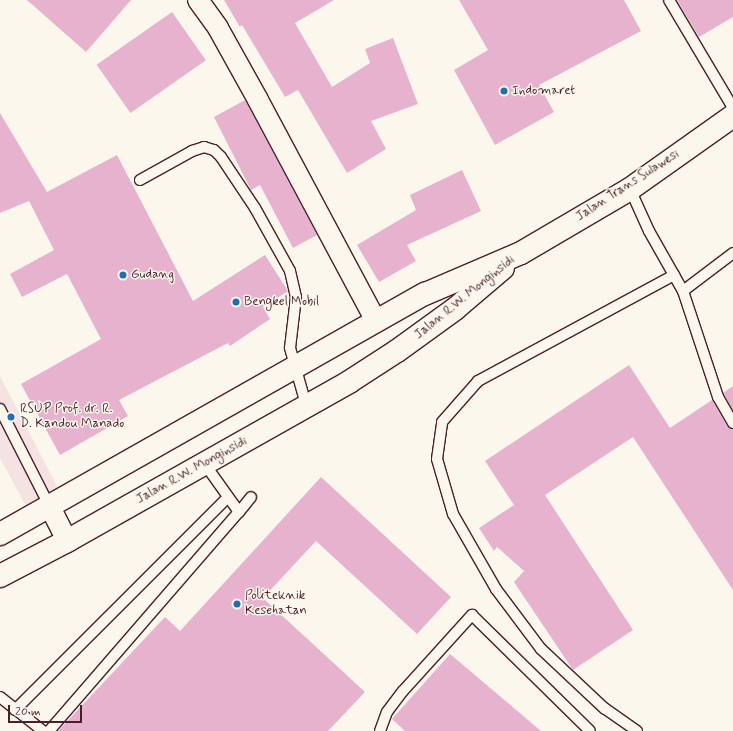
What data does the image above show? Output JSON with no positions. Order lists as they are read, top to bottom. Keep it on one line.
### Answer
{"streets":{"highway":["Jalan Trans Sulawesi","Jalan R.W. Monginsidi"]},"crossings":[["Jalan Trans Sulawesi","Jalan R.W. Monginsidi"]],"places":["Indomaret","Gudang","Bengkel Mobil","RSUP Prof. dr. R. D. Kandou Manado","Politeknik Kesehatan"],"scale_bar":"20 m"}
